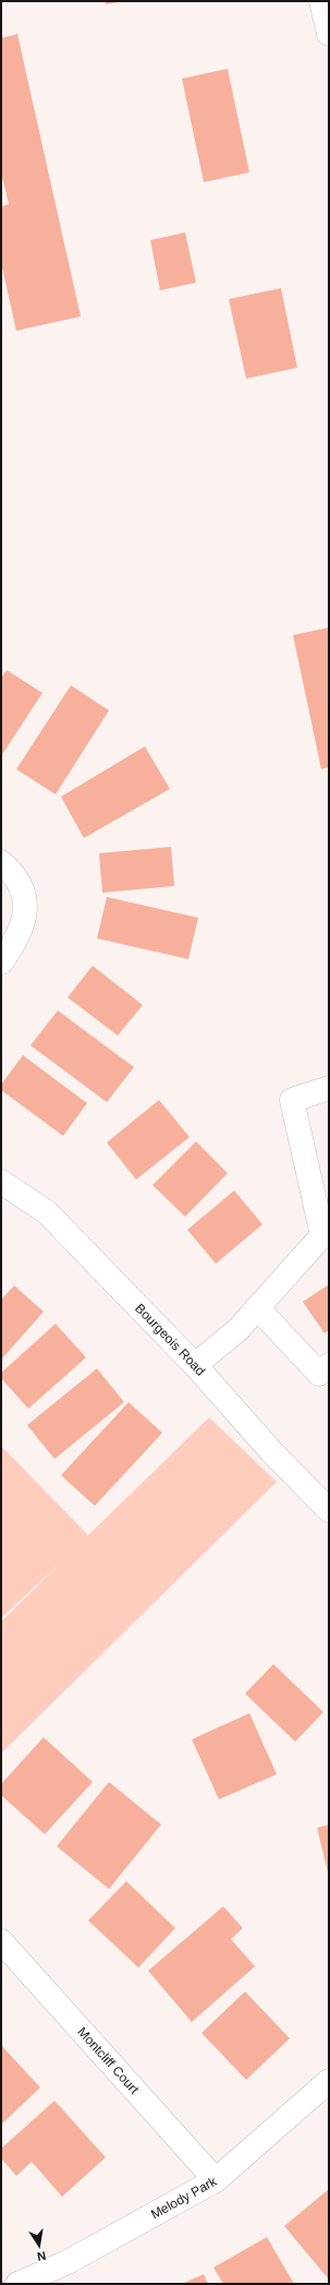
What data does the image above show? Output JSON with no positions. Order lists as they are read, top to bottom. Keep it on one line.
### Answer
{"streets":{"street":["Bourgeois Road","Montcliff Court","Melody Park"]},"crossings":[["Montcliff Court","Melody Park"]],"north":"bottom"}
